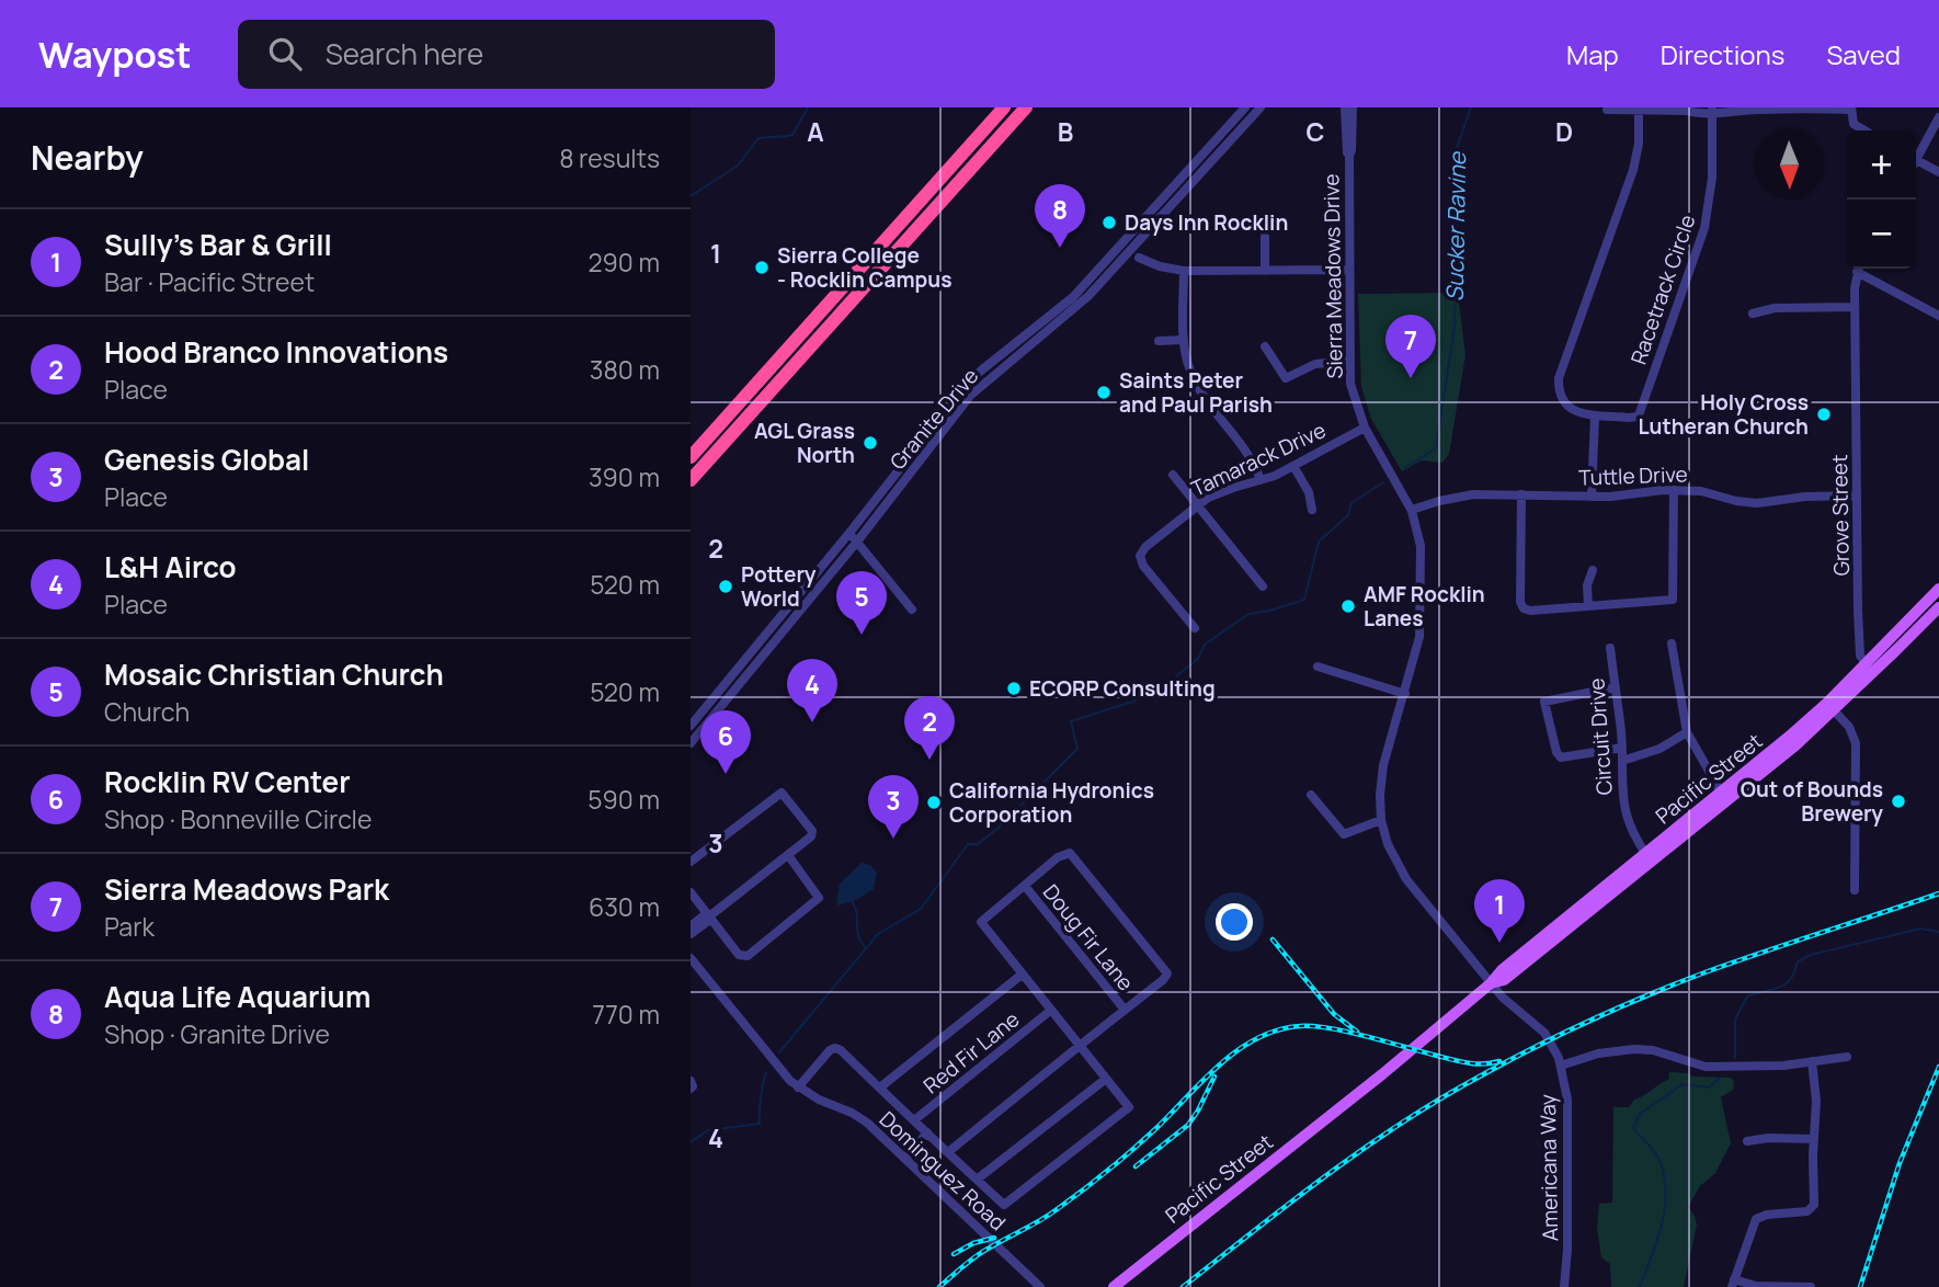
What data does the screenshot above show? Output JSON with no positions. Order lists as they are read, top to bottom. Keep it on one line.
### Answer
{"streets":{"main road":["Pacific Street"],"street":["Sierra Meadows Drive","Racetrack Circle","Granite Drive","Tamarack Drive","Tuttle Drive","Grove Street","Circuit Drive","Doug Fir Lane","Red Fir Lane","Americana Way","Dominguez Road"]},"crossings":[["Sierra Meadows Drive","Tamarack Drive"],["Sierra Meadows Drive","Tuttle Drive"],["Sierra Meadows Drive","Pacific Street"],["Sierra Meadows Drive","Americana Way"],["Tuttle Drive","Grove Street"],["Grove Street","Pacific Street"],["Circuit Drive","Pacific Street"],["Pacific Street","Americana Way"]],"water":["Sucker Ravine"],"places":["Days Inn Rocklin","Sierra College - Rocklin Campus","Saints Peter and Paul Parish","Holy Cross Lutheran Church","AGL Grass North","Pottery World","AMF Rocklin Lanes","ECORP Consulting","Out of Bounds Brewery","California Hydronics Corporation"],"north":"bottom","page":{"header":"Waypost","search":"Search here","nav":["Map","Directions","Saved"],"heading":["Nearby","8 results"],"map_buttons":["+","−"],"pins":["8","7","5","4","2","6","3","1"],"list":[{"mark":"1","name":"Sully's Bar & Grill","note":"Bar · Pacific Street","value":"290 m"},{"mark":"2","name":"Hood Branco Innovations","note":"Place","value":"380 m"},{"mark":"3","name":"Genesis Global","note":"Place","value":"390 m"},{"mark":"4","name":"L&H Airco","note":"Place","value":"520 m"},{"mark":"5","name":"Mosaic Christian Church","note":"Church","value":"520 m"},{"mark":"6","name":"Rocklin RV Center","note":"Shop · Bonneville Circle","value":"590 m"},{"mark":"7","name":"Sierra Meadows Park","note":"Park","value":"630 m"},{"mark":"8","name":"Aqua Life Aquarium","note":"Shop · Granite Drive","value":"770 m"}]},"grid":{"columns":["A","B","C","D"],"rows":["1","2","3","4"]}}
